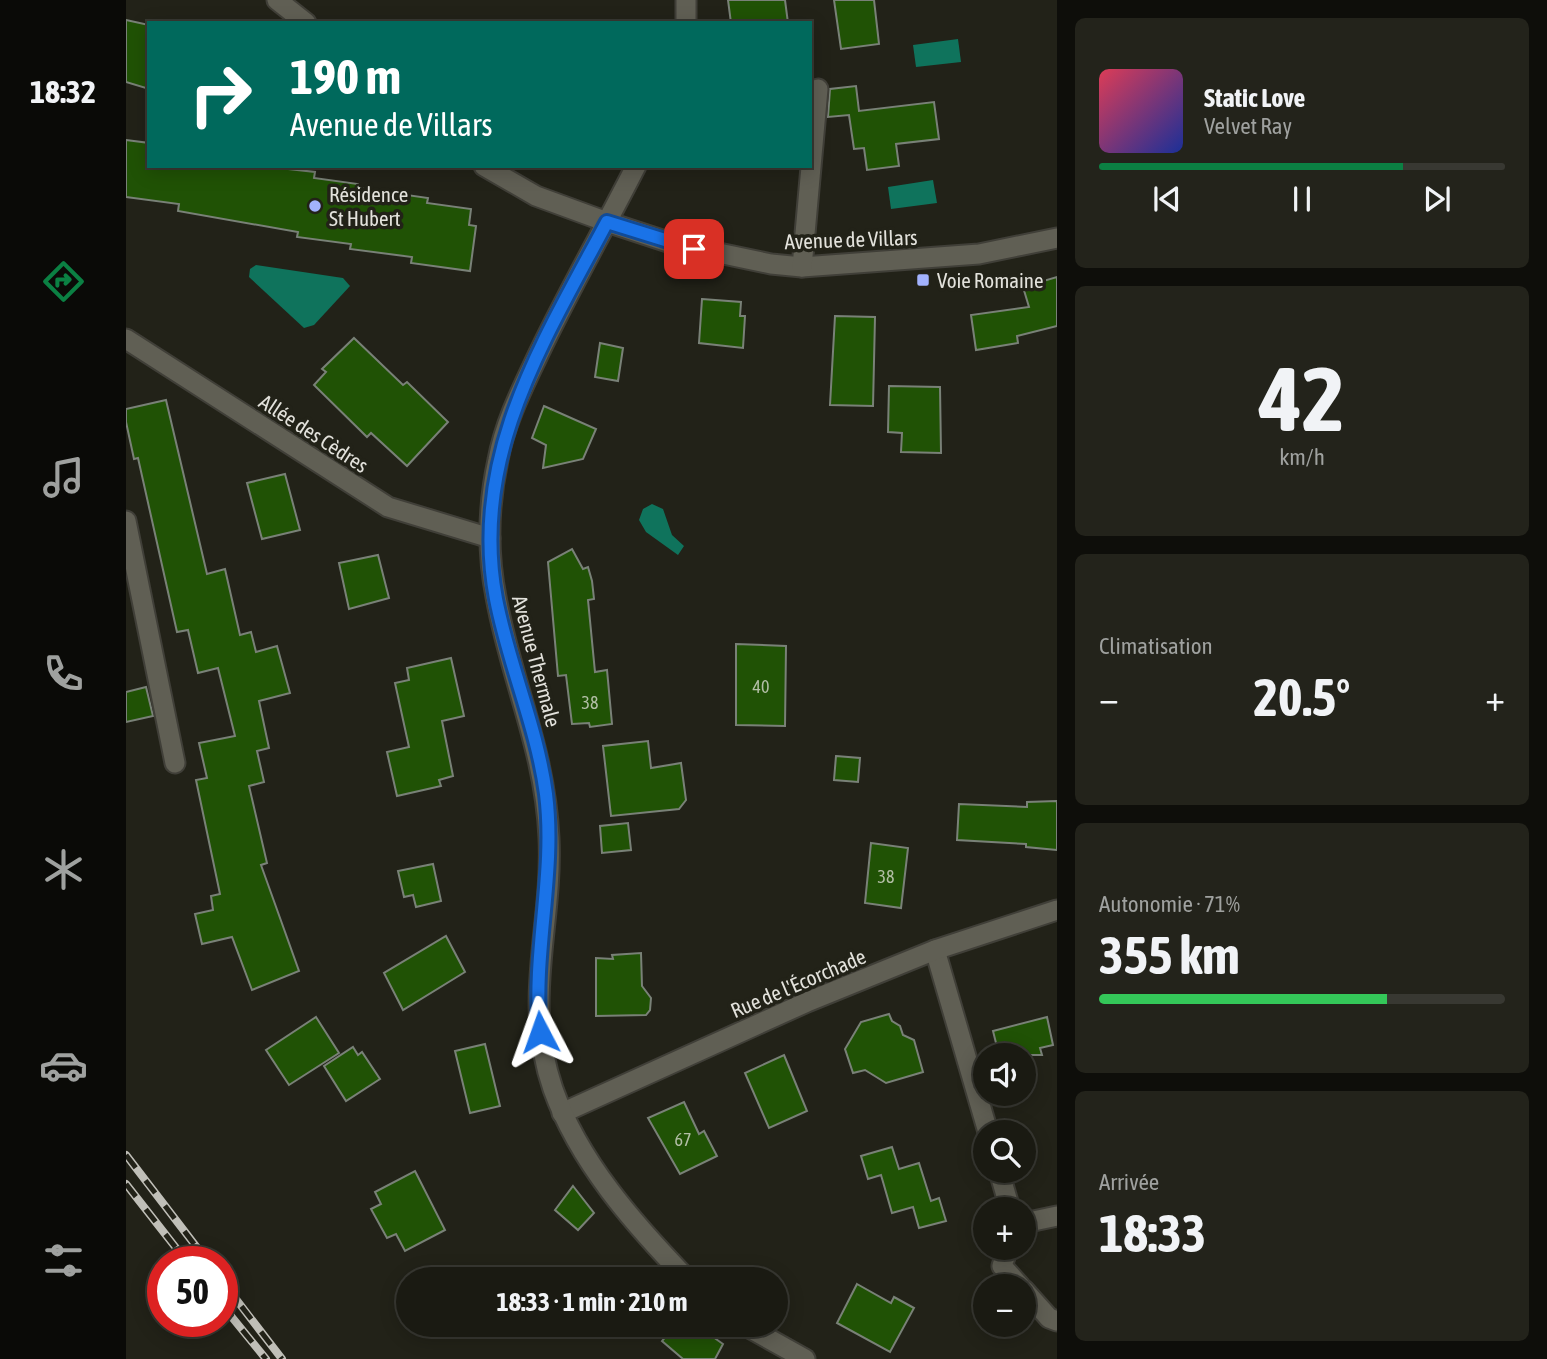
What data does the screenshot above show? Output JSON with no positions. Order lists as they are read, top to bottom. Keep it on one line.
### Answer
{"streets":{"street":["Avenue de Villars","Allée des Cèdres","Avenue Thermale","Rue de l'Écorchade"]},"crossings":[["Avenue de Villars","Avenue Thermale"],["Allée des Cèdres","Avenue Thermale"],["Avenue Thermale","Rue de l'Écorchade"]],"places":{"other":["Résidence St Hubert"],"transit":["Voie Romaine"]},"house_numbers":["40","38","38","67"],"page":{"tabs":"18:32","turn":["190 m","Avenue de Villars"],"song":["Static Love","Velvet Ray"],"tile":[["42","km/h"],"Climatisation",["Autonomie · 71%","355 km"],["Arrivée","18:33"]],"heat":["−","20.5°","+"],"map_buttons":["+","−"],"limit":"50","trip":"18:33 · 1 min · 210 m"}}
